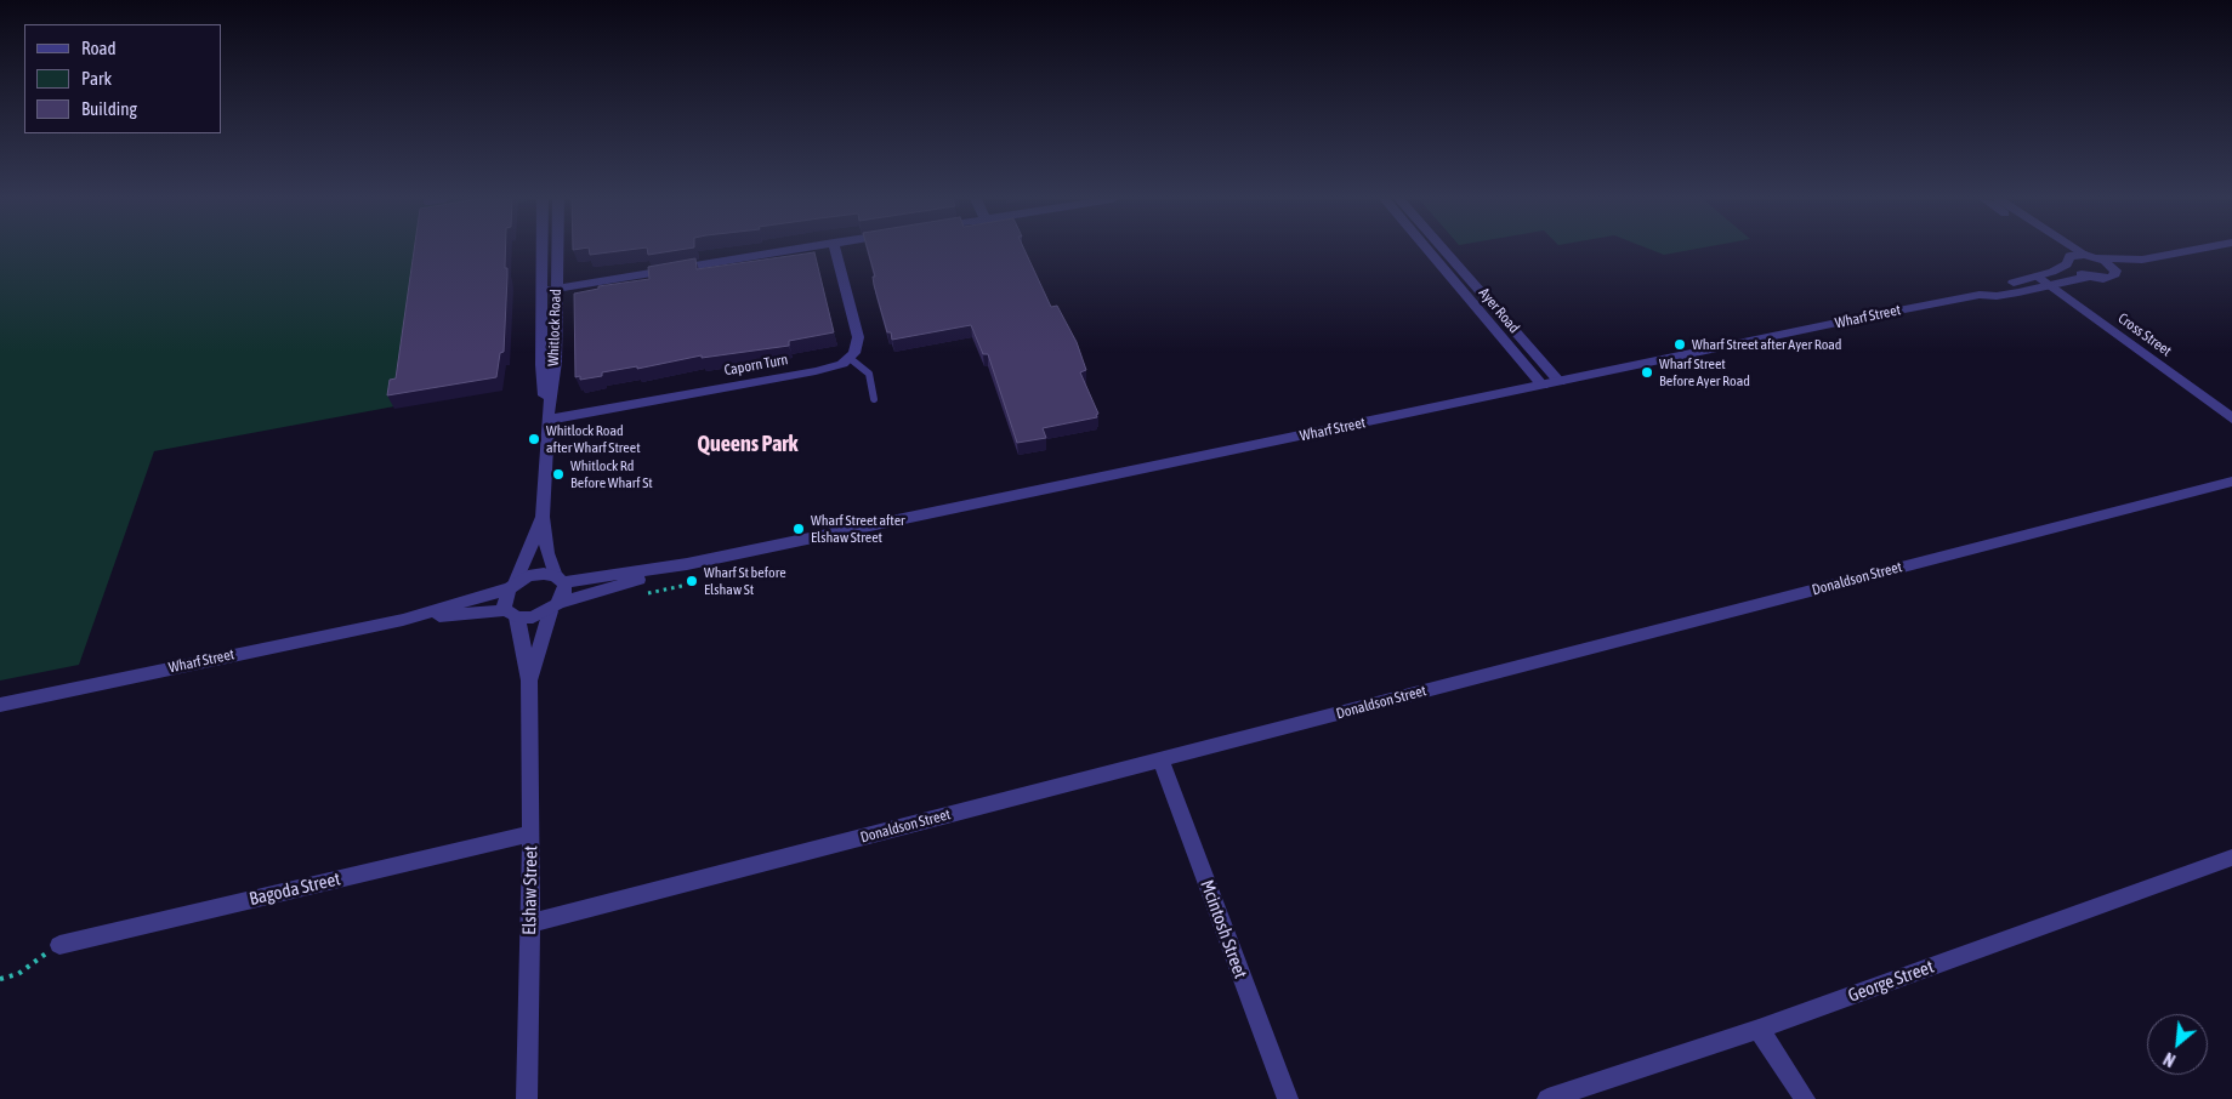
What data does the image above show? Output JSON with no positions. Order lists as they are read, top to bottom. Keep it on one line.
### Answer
{"streets":{"street":["Ayer Road","Wharf Street","Whitlock Road","Cross Street","Caporn Turn","Donaldson Street","Bagoda Street","Elshaw Street","Mcintosh Street","George Street"]},"crossings":[["Ayer Road","Wharf Street"],["Wharf Street","Whitlock Road"],["Wharf Street","Cross Street"],["Wharf Street","Elshaw Street"],["Whitlock Road","Caporn Turn"],["Whitlock Road","Elshaw Street"],["Donaldson Street","Elshaw Street"],["Donaldson Street","Mcintosh Street"],["Bagoda Street","Elshaw Street"]],"districts":["Queens Park"],"places":["Wharf Street after Ayer Road","Wharf Street Before Ayer Road","Whitlock Road after Wharf Street","Whitlock Rd Before Wharf St","Wharf Street after Elshaw Street","Wharf St before Elshaw St"],"legend":["Road","Park","Building"],"north":"bottom left"}
